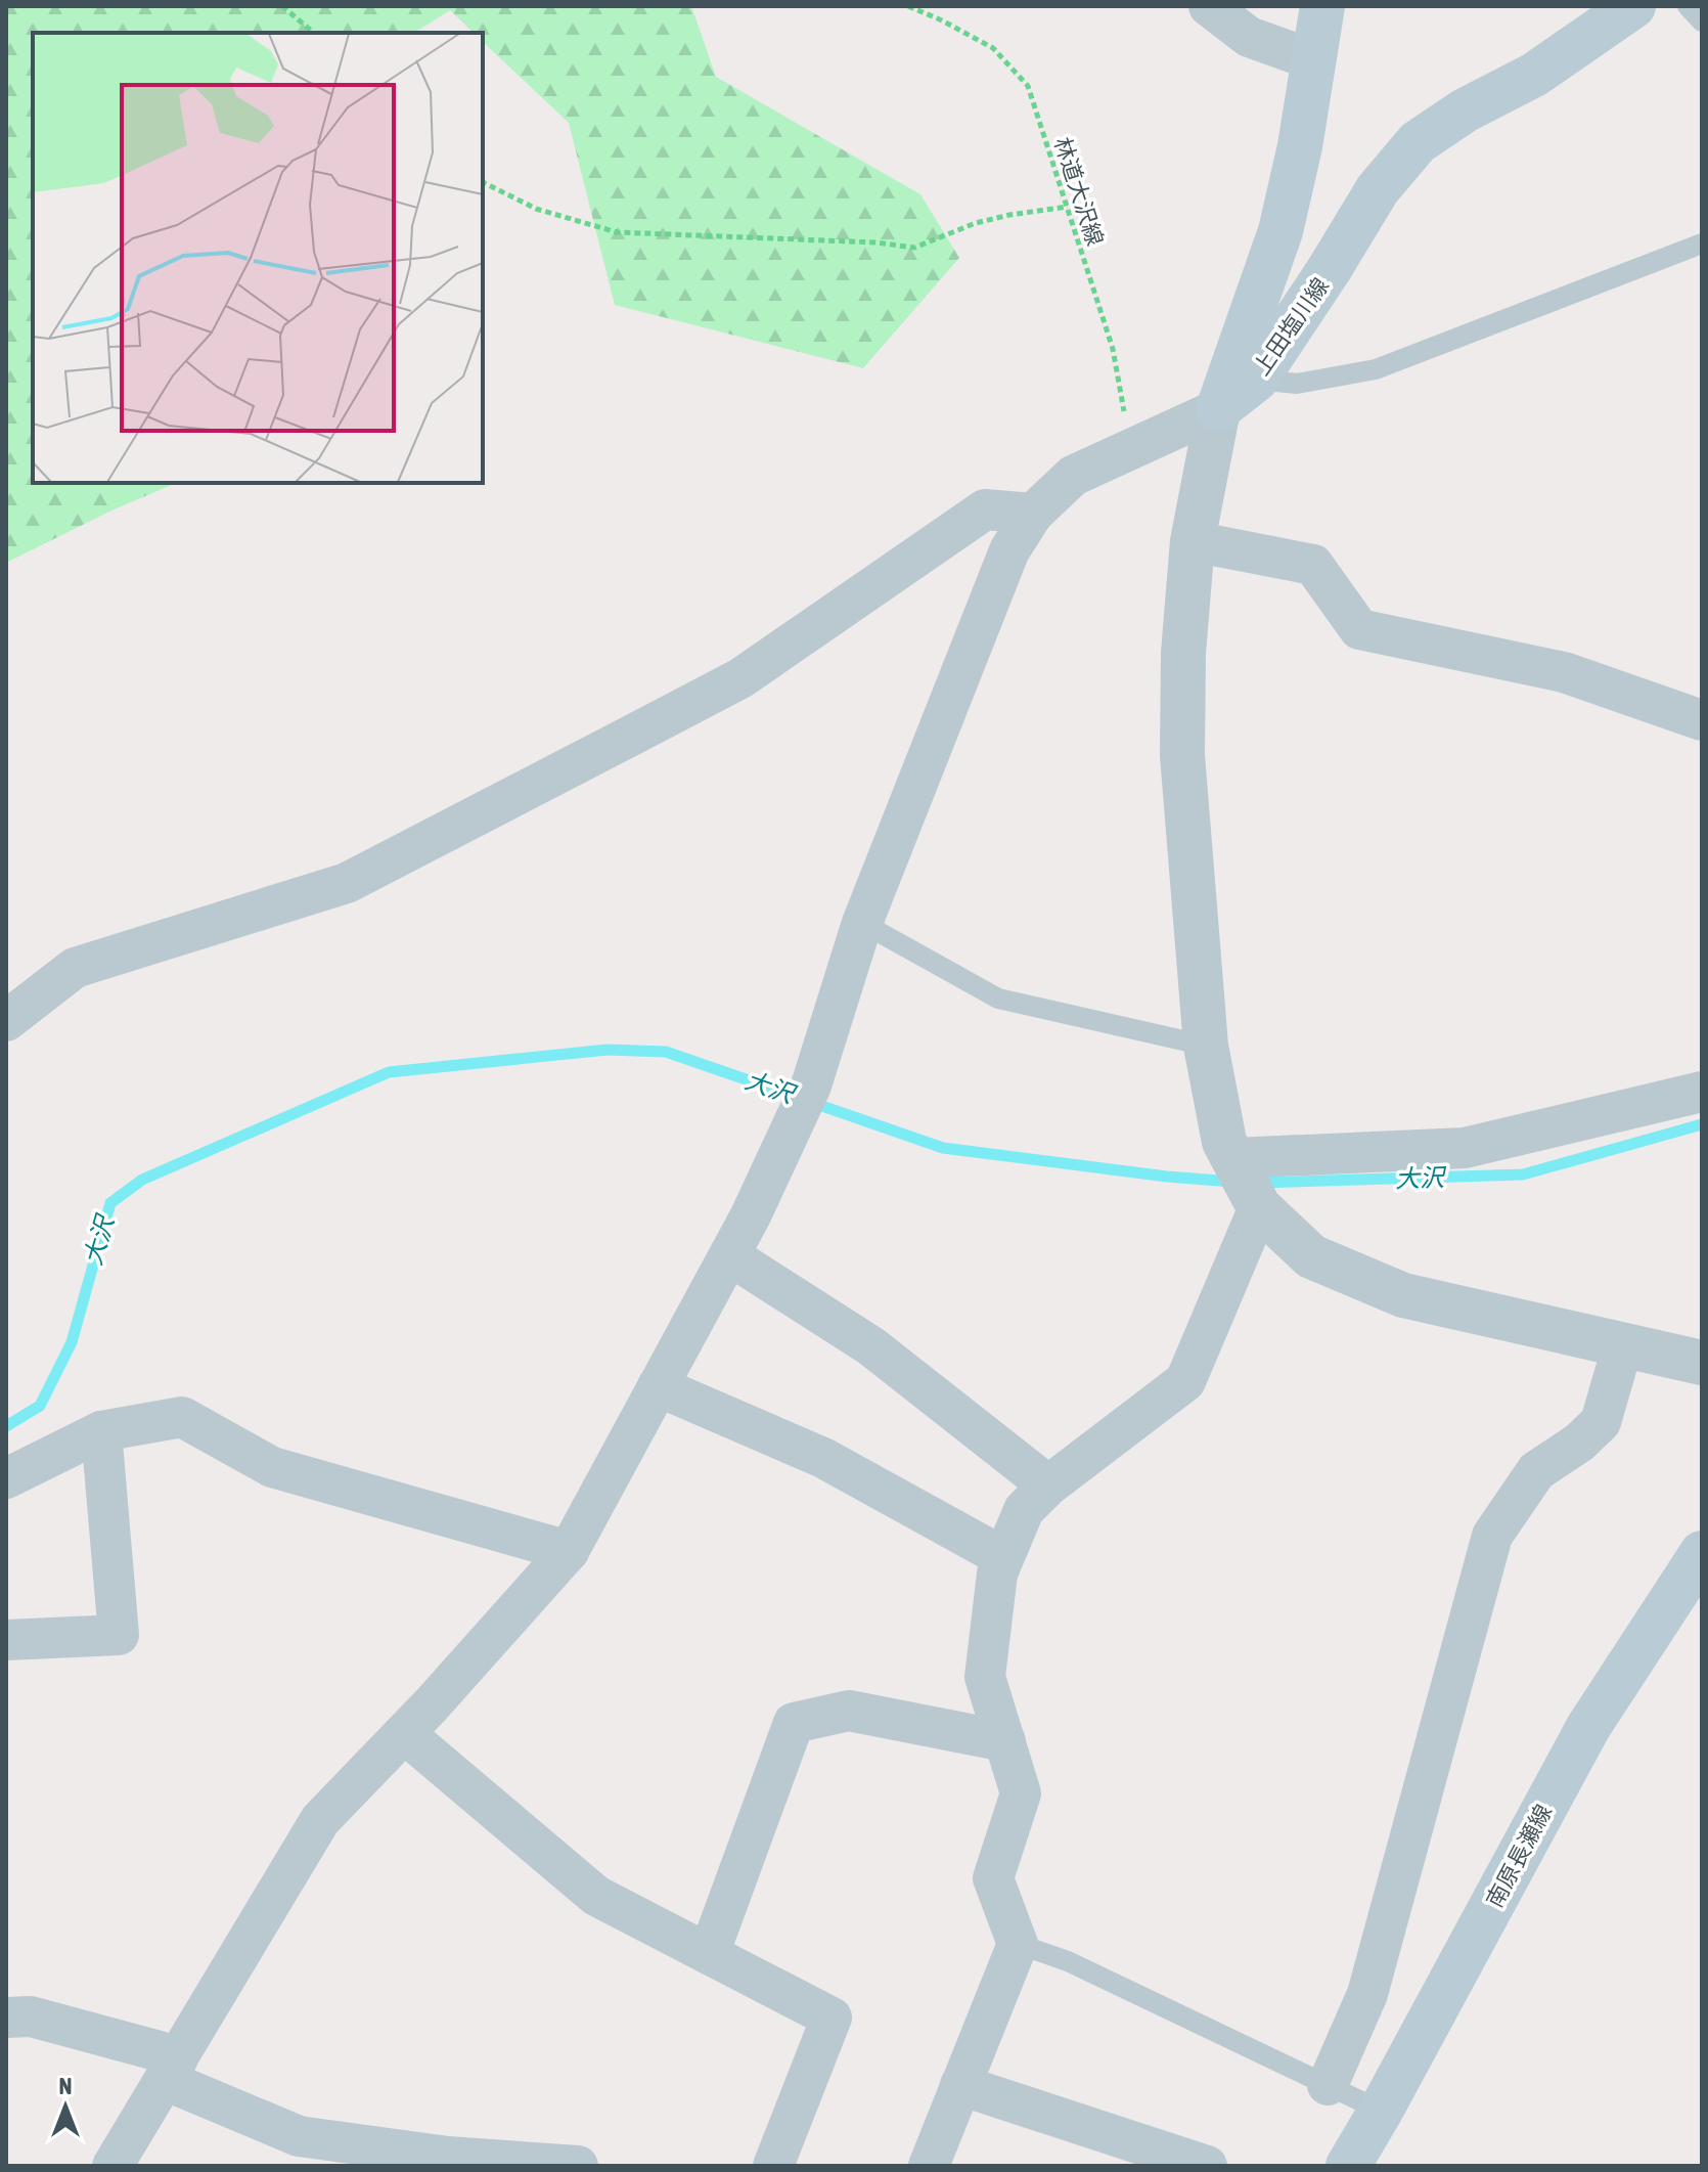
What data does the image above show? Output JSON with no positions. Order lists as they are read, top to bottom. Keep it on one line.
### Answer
{"streets":{"main road":["上田塩川線","南原長瀬線"],"path":["林道大沢線"]},"water":["大沢"],"north":"top"}
